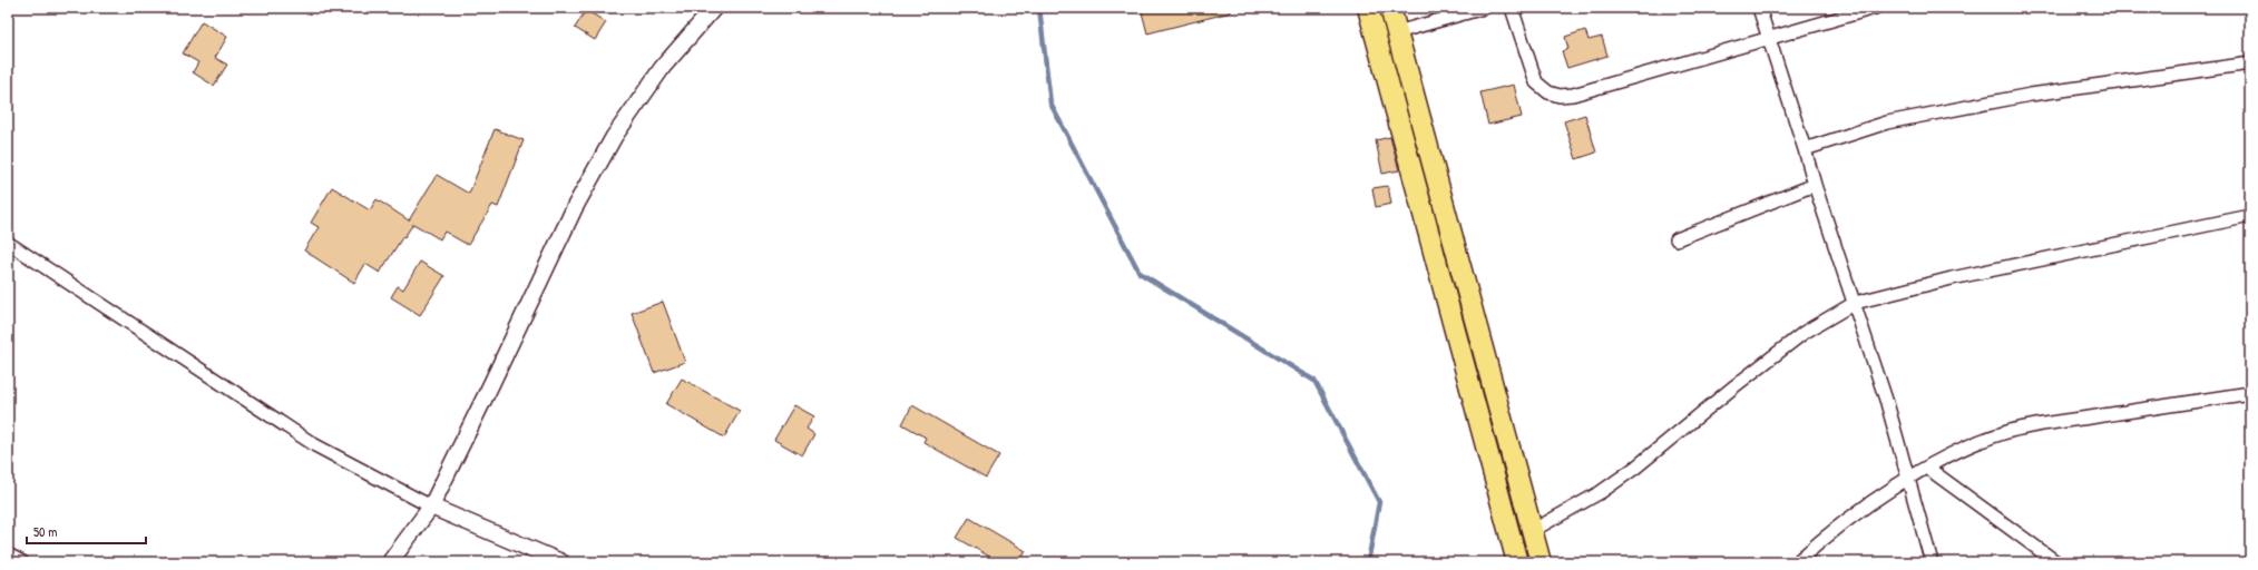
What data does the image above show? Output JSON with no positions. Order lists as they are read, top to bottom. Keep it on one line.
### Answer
{"scale_bar":"50 m"}
